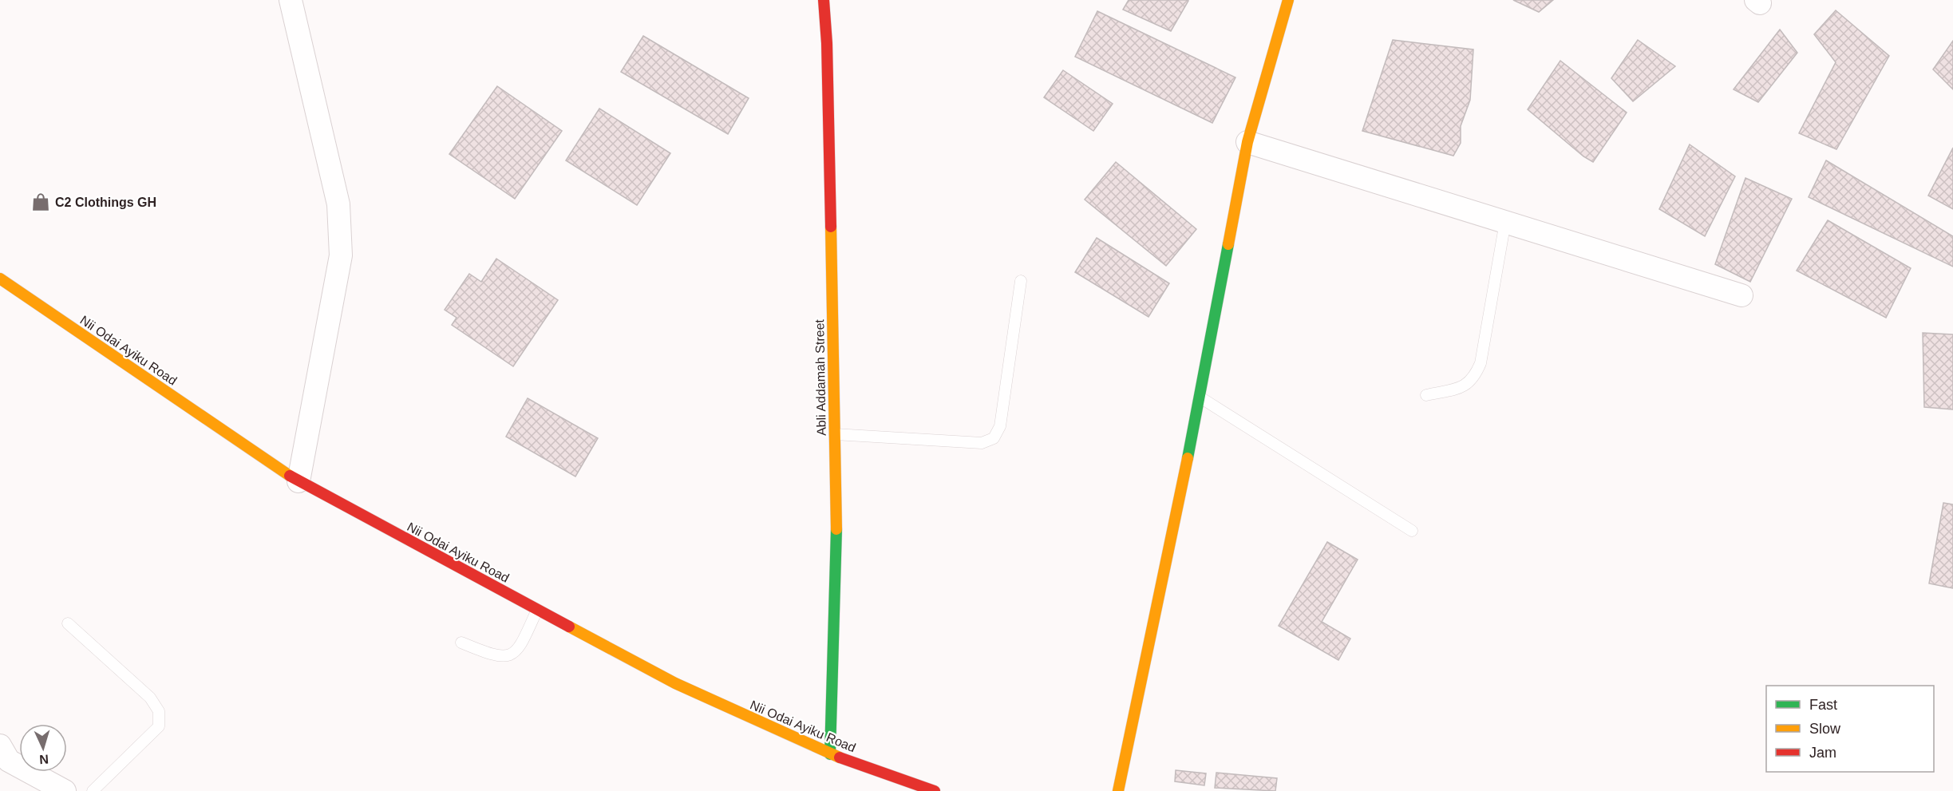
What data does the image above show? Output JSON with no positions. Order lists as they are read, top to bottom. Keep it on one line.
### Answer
{"streets":{"street":["Nii Odai Ayiku Road","Abli Addamah Street"]},"crossings":[["Nii Odai Ayiku Road","Abli Addamah Street"]],"places":{"shop":["C2 Clothings GH"]},"legend":["Fast","Slow","Jam"],"north":"bottom"}
